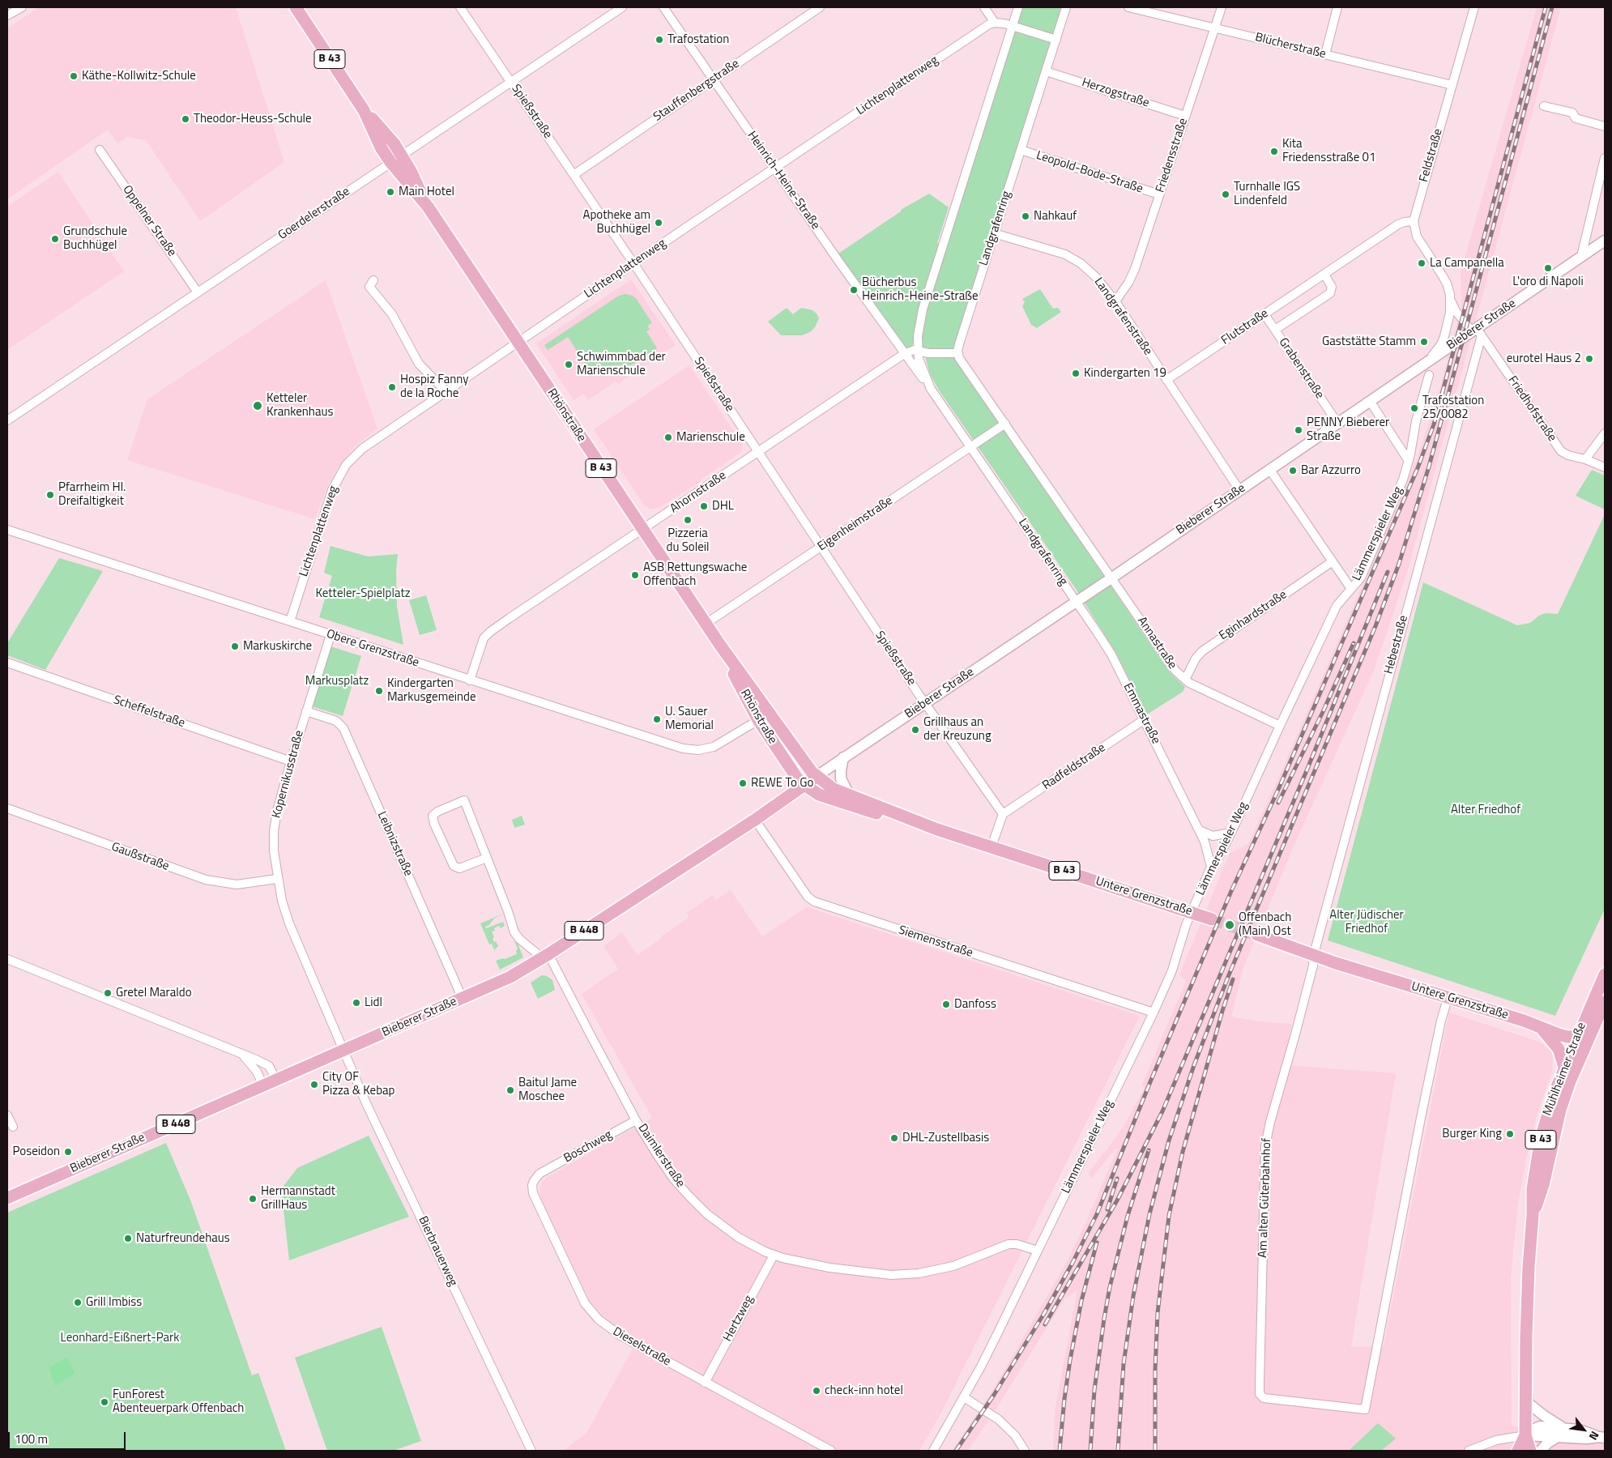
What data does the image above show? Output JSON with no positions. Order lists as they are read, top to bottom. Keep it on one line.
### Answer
{"streets":{"main road":["B 43","Bieberer Straße","Rhönstraße","Untere Grenzstraße","B 448","Mühlheimer Straße"],"street":["Blücherstraße","Lichtenplattenweg","Stauffenbergstraße","Herzogstraße","Spießstraße","Friedensstraße","Feldstraße","Leopold-Bode-Straße","Heinrich-Heine-Straße","Goerdelerstraße","Oppelner Straße","Landgrafenring","Landgrafenstraße","Flutstraße","Grabenstraße","Friedhofstraße","Ahornstraße","Eigenheimstraße","Lämmerspieler Weg","Eginhardstraße","Annastraße","Hebestraße","Obere Grenzstraße","Scheffelstraße","Emmastraße","Radfeldstraße","Kopernikusstraße","Leibnizstraße","Gaußstraße","Siemensstraße","Boschweg","Daimlerstraße","Am alten Güterbahnhof","Bierbrauerweg","Hertzweg","Dieselstraße"]},"crossings":[["Blücherstraße","Friedensstraße"],["Blücherstraße","Feldstraße"],["Lichtenplattenweg","Spießstraße"],["Lichtenplattenweg","Heinrich-Heine-Straße"],["Lichtenplattenweg","Rhönstraße"],["Lichtenplattenweg","Obere Grenzstraße"],["Stauffenbergstraße","Spießstraße"],["Stauffenbergstraße","Heinrich-Heine-Straße"],["Herzogstraße","Friedensstraße"],["Herzogstraße","Landgrafenring"],["Spießstraße","Goerdelerstraße"],["Spießstraße","Bieberer Straße"],["Spießstraße","Ahornstraße"],["Spießstraße","Eigenheimstraße"],["Spießstraße","Radfeldstraße"],["Friedensstraße","Leopold-Bode-Straße"],["Friedensstraße","Landgrafenstraße"],["Feldstraße","Flutstraße"],["Leopold-Bode-Straße","Landgrafenring"],["Heinrich-Heine-Straße","Landgrafenring"],["Heinrich-Heine-Straße","Ahornstraße"],["Goerdelerstraße","Oppelner Straße"],["Goerdelerstraße","Rhönstraße"],["Landgrafenring","Landgrafenstraße"],["Landgrafenring","Bieberer Straße"],["Landgrafenring","Ahornstraße"],["Landgrafenring","Eigenheimstraße"],["Landgrafenring","Emmastraße"],["Landgrafenstraße","Bieberer Straße"],["Landgrafenstraße","Flutstraße"],["Bieberer Straße","Grabenstraße"],["Bieberer Straße","Friedhofstraße"],["Bieberer Straße","Rhönstraße"],["Bieberer Straße","Annastraße"],["Bieberer Straße","Hebestraße"],["Bieberer Straße","Emmastraße"],["Bieberer Straße","Kopernikusstraße"],["Bieberer Straße","Leibnizstraße"],["Bieberer Straße","Untere Grenzstraße"],["Bieberer Straße","B 448"],["Bieberer Straße","Siemensstraße"],["Bieberer Straße","Daimlerstraße"],["Bieberer Straße","Bierbrauerweg"],["Flutstraße","Grabenstraße"],["Friedhofstraße","Hebestraße"],["Rhönstraße","Ahornstraße"],["Rhönstraße","Eigenheimstraße"],["Rhönstraße","Obere Grenzstraße"],["Rhönstraße","Untere Grenzstraße"],["Rhönstraße","B 448"],["Ahornstraße","Obere Grenzstraße"],["Lämmerspieler Weg","Annastraße"],["Lämmerspieler Weg","Emmastraße"],["Lämmerspieler Weg","Untere Grenzstraße"],["Lämmerspieler Weg","Siemensstraße"],["Lämmerspieler Weg","Daimlerstraße"],["Eginhardstraße","Annastraße"],["Hebestraße","Untere Grenzstraße"],["Hebestraße","Am alten Güterbahnhof"],["Obere Grenzstraße","Kopernikusstraße"],["Scheffelstraße","Kopernikusstraße"],["Emmastraße","Radfeldstraße"],["Kopernikusstraße","Leibnizstraße"],["Kopernikusstraße","Gaußstraße"],["Kopernikusstraße","Bierbrauerweg"],["Untere Grenzstraße","B 448"],["Untere Grenzstraße","Mühlheimer Straße"],["Untere Grenzstraße","Am alten Güterbahnhof"],["Boschweg","Daimlerstraße"],["Boschweg","Dieselstraße"],["Daimlerstraße","Hertzweg"],["Hertzweg","Dieselstraße"]],"parks":["Ketteler-Spielplatz","Markusplatz","Alter Friedhof","Alter Jüdischer Friedhof","Leonhard-Eißnert-Park"],"places":["Trafostation","Käthe-Kollwitz-Schule","Theodor-Heuss-Schule","Kita Friedensstraße 01","Main Hotel","Turnhalle IGS Lindenfeld","Nahkauf","Apotheke am Buchhügel","Grundschule Buchhügel","La Campanella","L'oro di Napoli","Bücherbus Heinrich-Heine-Straße","Gaststätte Stamm","eurotel Haus 2","Schwimmbad der Marienschule","Kindergarten 19","Hospiz Fanny de la Roche","Ketteler Krankenhaus","Trafostation 25/0082","PENNY Bieberer Straße","Marienschule","Bar Azzurro","Pfarrheim Hl. Dreifaltigkeit","DHL","Pizzeria du Soleil","ASB Rettungswache Offenbach","Markuskirche","Kindergarten Markusgemeinde","U. Sauer Memorial","Grillhaus an der Kreuzung","REWE To Go","Offenbach (Main) Ost","Gretel Maraldo","Lidl","Danfoss","City OF Pizza & Kebap","Baitul Jame Moschee","Burger King","DHL-Zustellbasis","Poseidon","Hermannstadt GrillHaus","Naturfreundehaus","Grill Imbiss","check-inn hotel","FunForest Abenteuerpark Offenbach"],"scale_bar":"100 m","north":"bottom right"}
